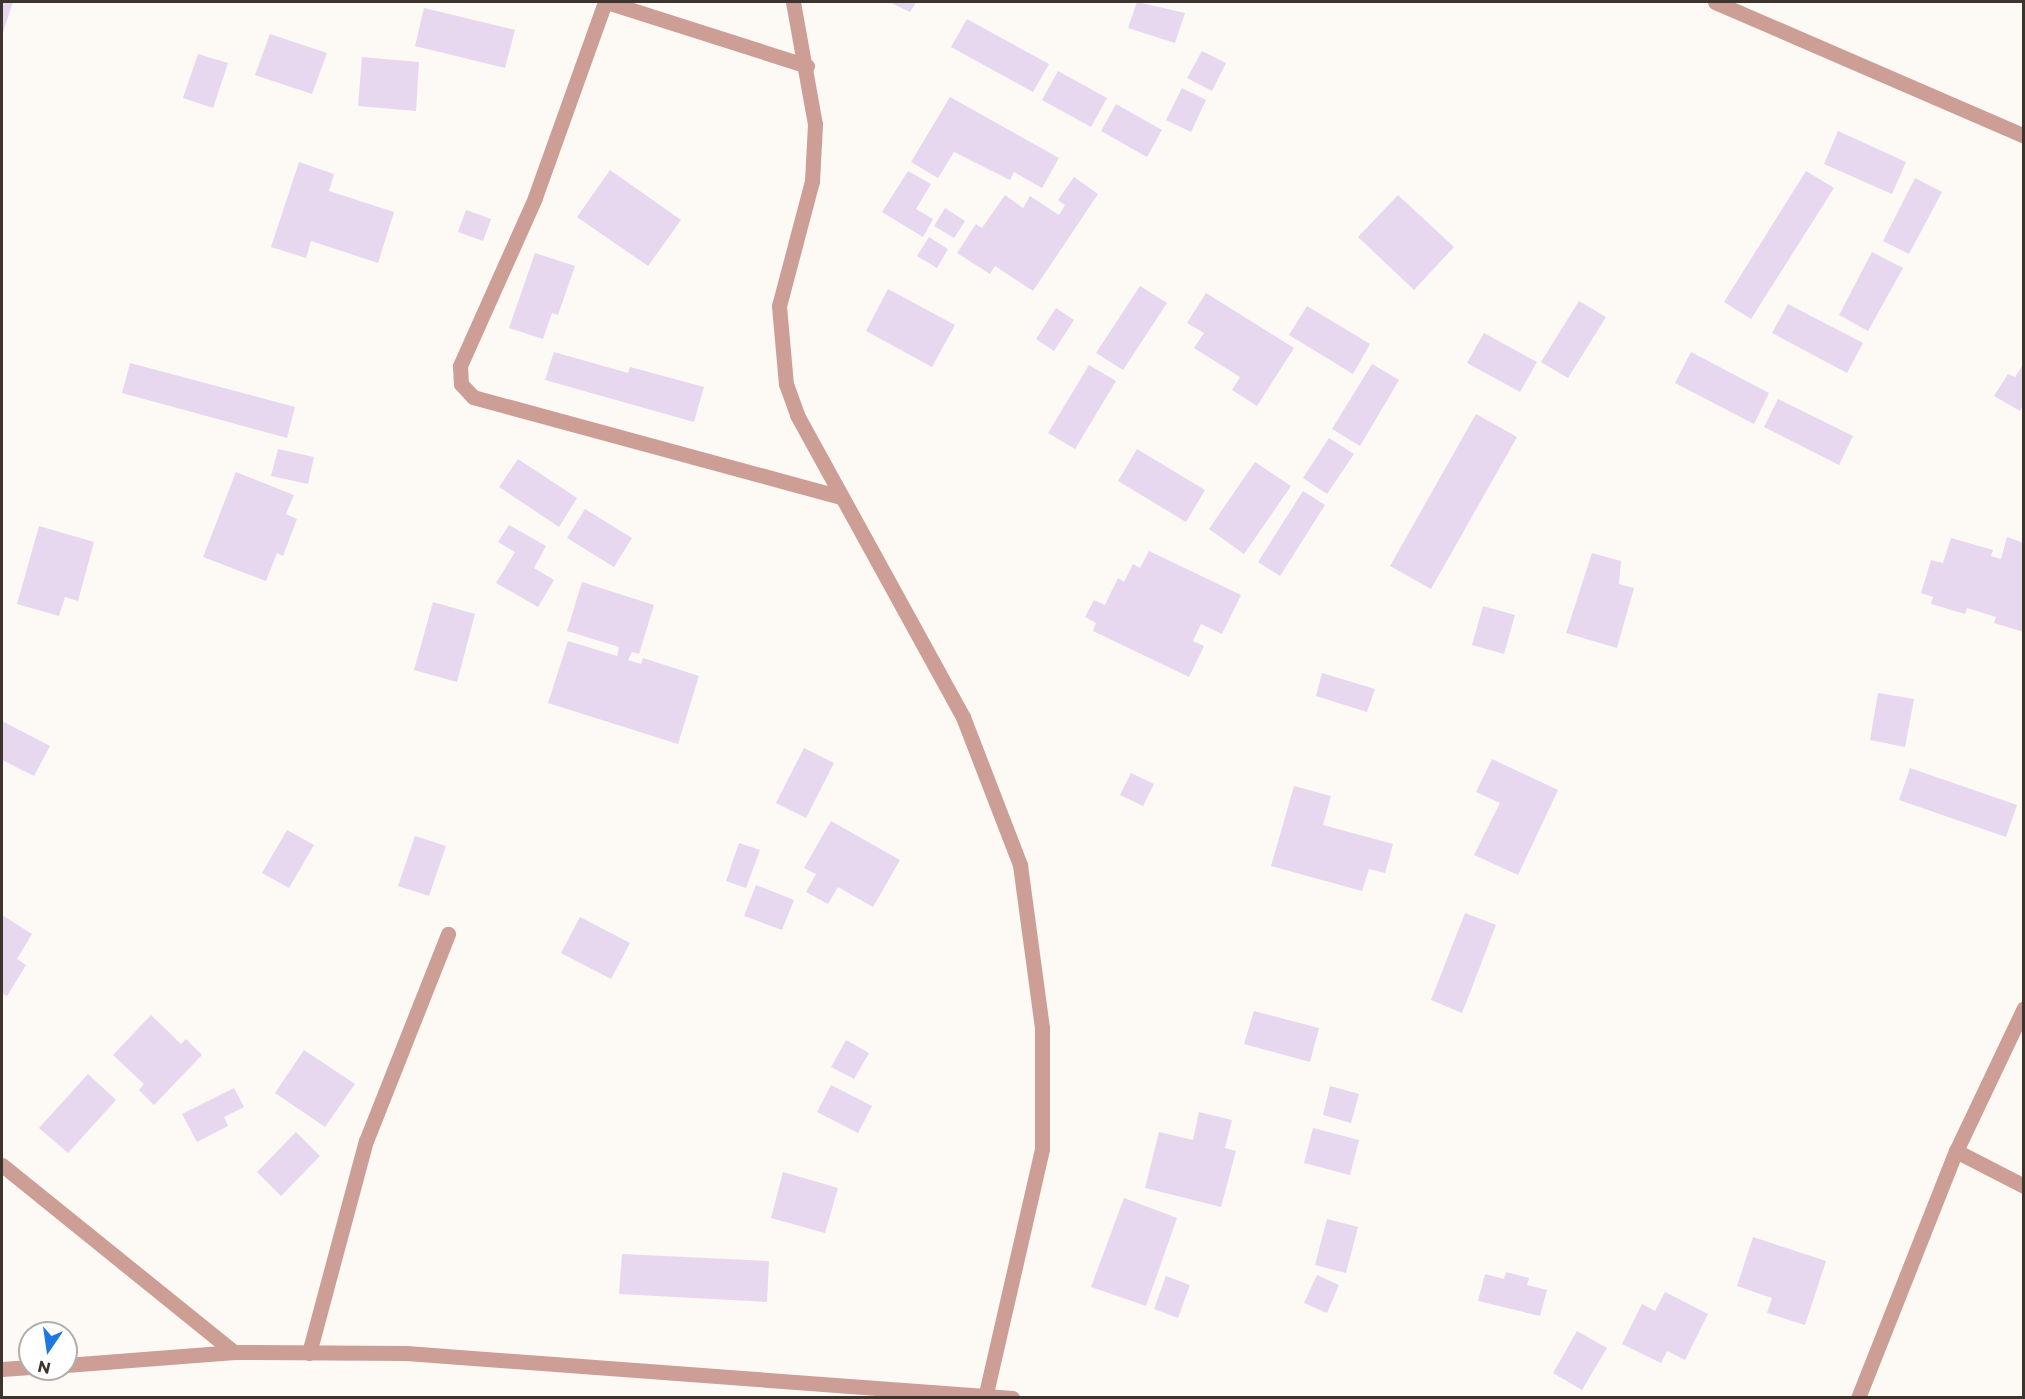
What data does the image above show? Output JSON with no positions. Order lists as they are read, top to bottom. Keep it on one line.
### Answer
{"north":"bottom"}
